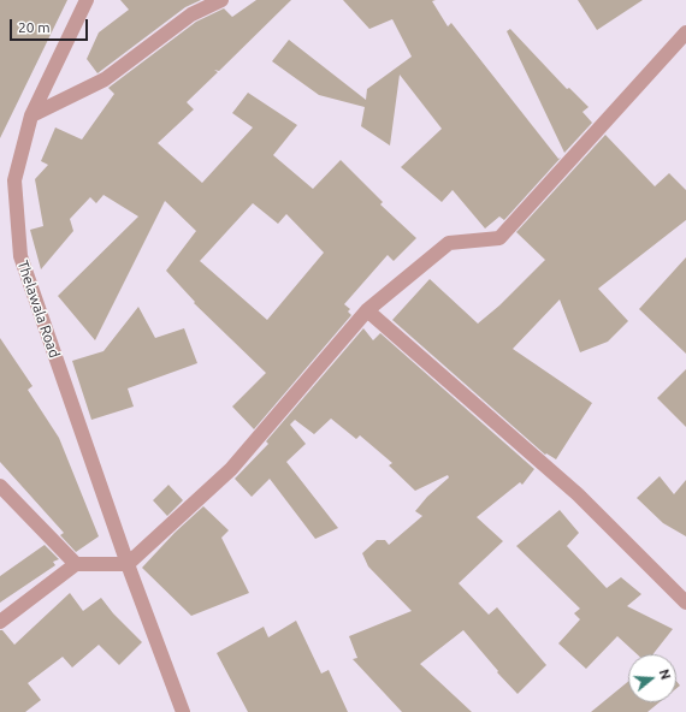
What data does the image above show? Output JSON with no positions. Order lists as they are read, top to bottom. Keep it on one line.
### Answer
{"streets":{"street":["Thelawala Road"]},"scale_bar":"20 m","north":"right"}
